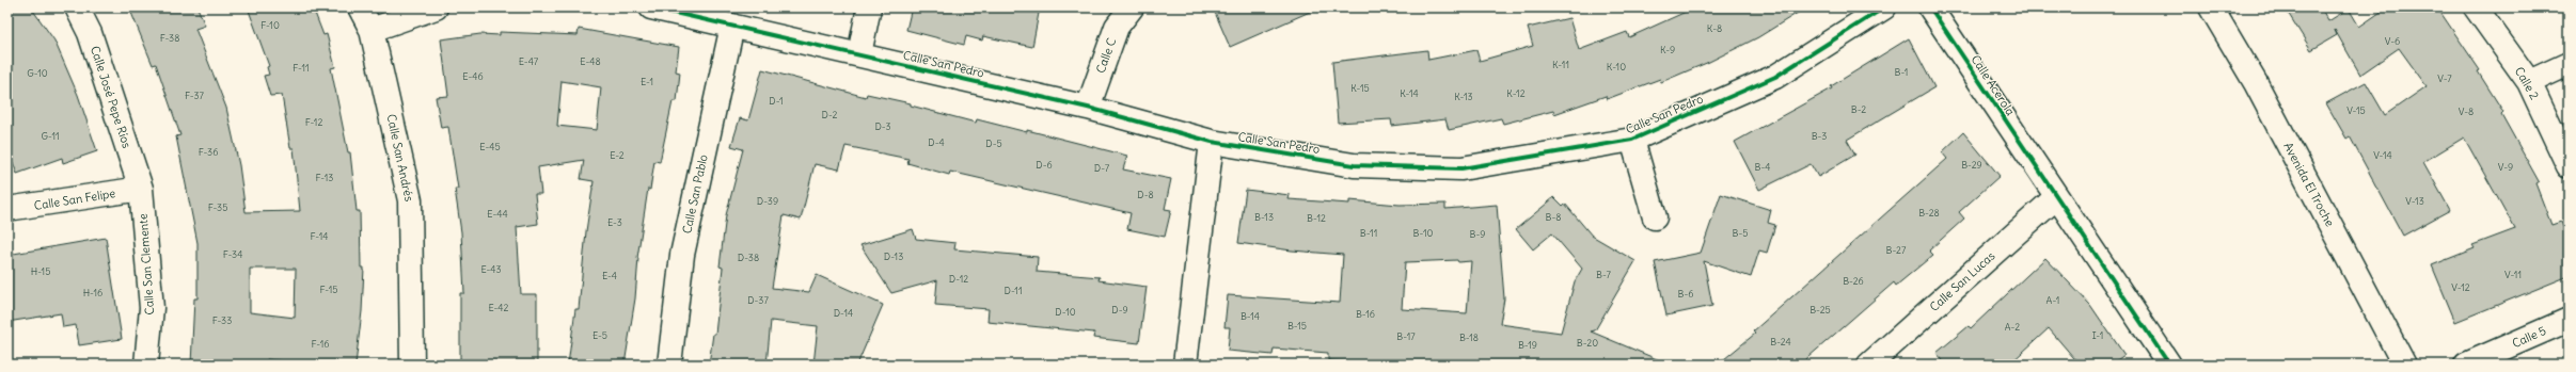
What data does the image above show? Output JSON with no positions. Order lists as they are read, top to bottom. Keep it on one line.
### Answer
{"streets":{"street":["Calle C","Calle San Pedro","Calle 2","Calle Acerola","Calle José Pepe Ríos","Calle San Andrés","Avenida El Troche","Calle San Pablo","Calle San Felipe","Calle San Clemente","Calle San Lucas","Calle 5"]},"crossings":[["Calle C","Calle San Pedro"],["Calle San Pedro","Calle San Pablo"],["Calle Acerola","Calle San Lucas"],["Calle José Pepe Ríos","Calle San Felipe"],["Calle José Pepe Ríos","Calle San Clemente"],["Calle San Felipe","Calle San Clemente"]],"house_numbers":["F-10","K-8","F-38","V-6","K-9","E-47","E-48","K-11","K-10","F-11","B-1","G-10","E-46","V-7","E-1","K-15","K-14","K-12","F-37","K-13","D-1","B-2","V-15","V-8","D-2","F-12","D-3","G-11","B-3","D-4","D-5","E-45","F-36","E-2","V-14","D-6","B-29","B-4","V-9","D-7","F-13","D-8","D-39","V-13","F-35","B-28","E-44","B-13","B-8","B-12","E-3","B-11","B-10","B-5","B-9","F-14","B-27","F-34","D-13","D-38","E-43","H-15","B-7","V-11","E-4","D-12","B-26","V-12","F-15","D-11","H-16","B-6","D-37","A-1","E-42","D-9","B-25","D-10","D-14","B-16","B-14","F-33","B-15","A-2","E-5","I-1","B-17","B-18","B-24","B-20","F-16","B-19"]}
